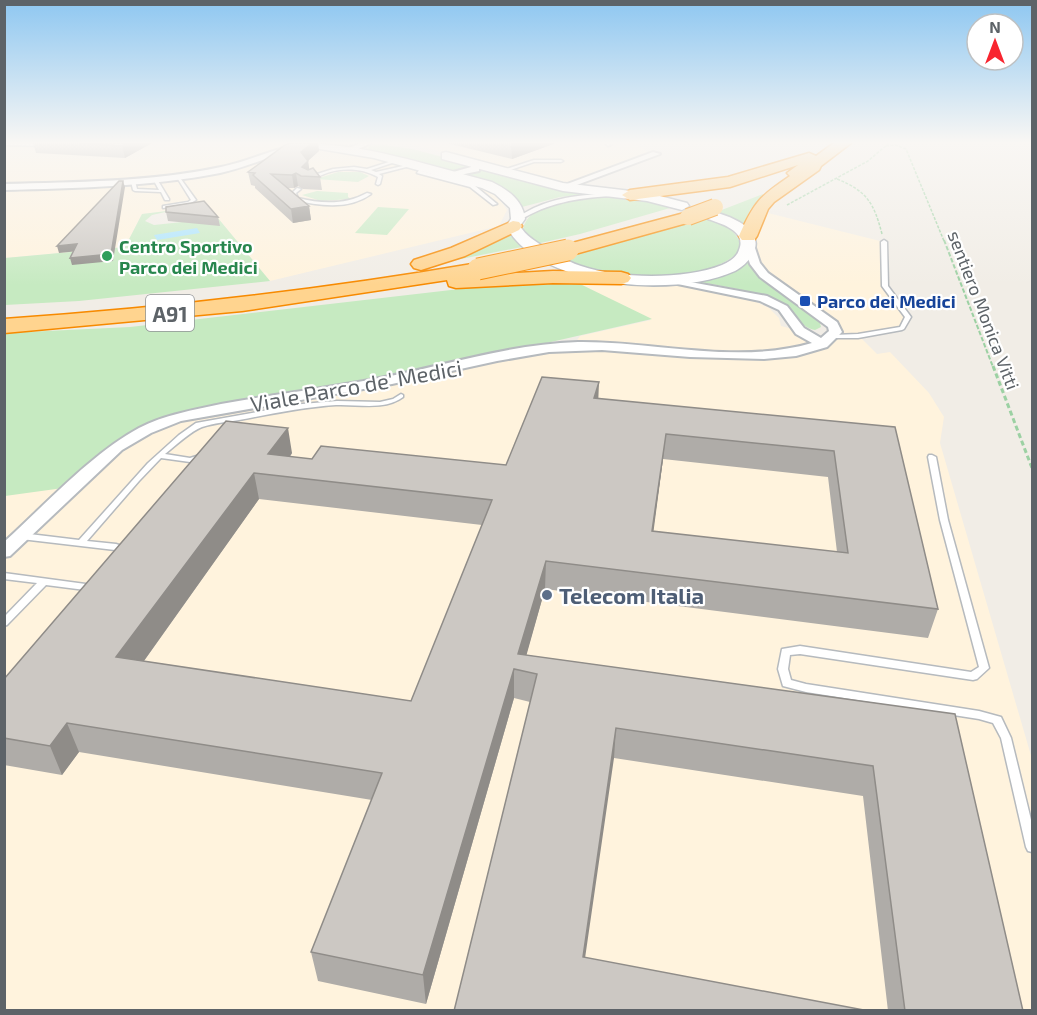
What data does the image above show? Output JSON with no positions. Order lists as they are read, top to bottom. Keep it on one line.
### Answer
{"streets":{"highway":["A91"],"street":["Viale Parco de' Medici"],"path":["sentiero Monica Vitti"]},"places":{"other":["Centro Sportivo Parco dei Medici","Telecom Italia"],"transit":["Parco dei Medici"]},"north":"top"}
